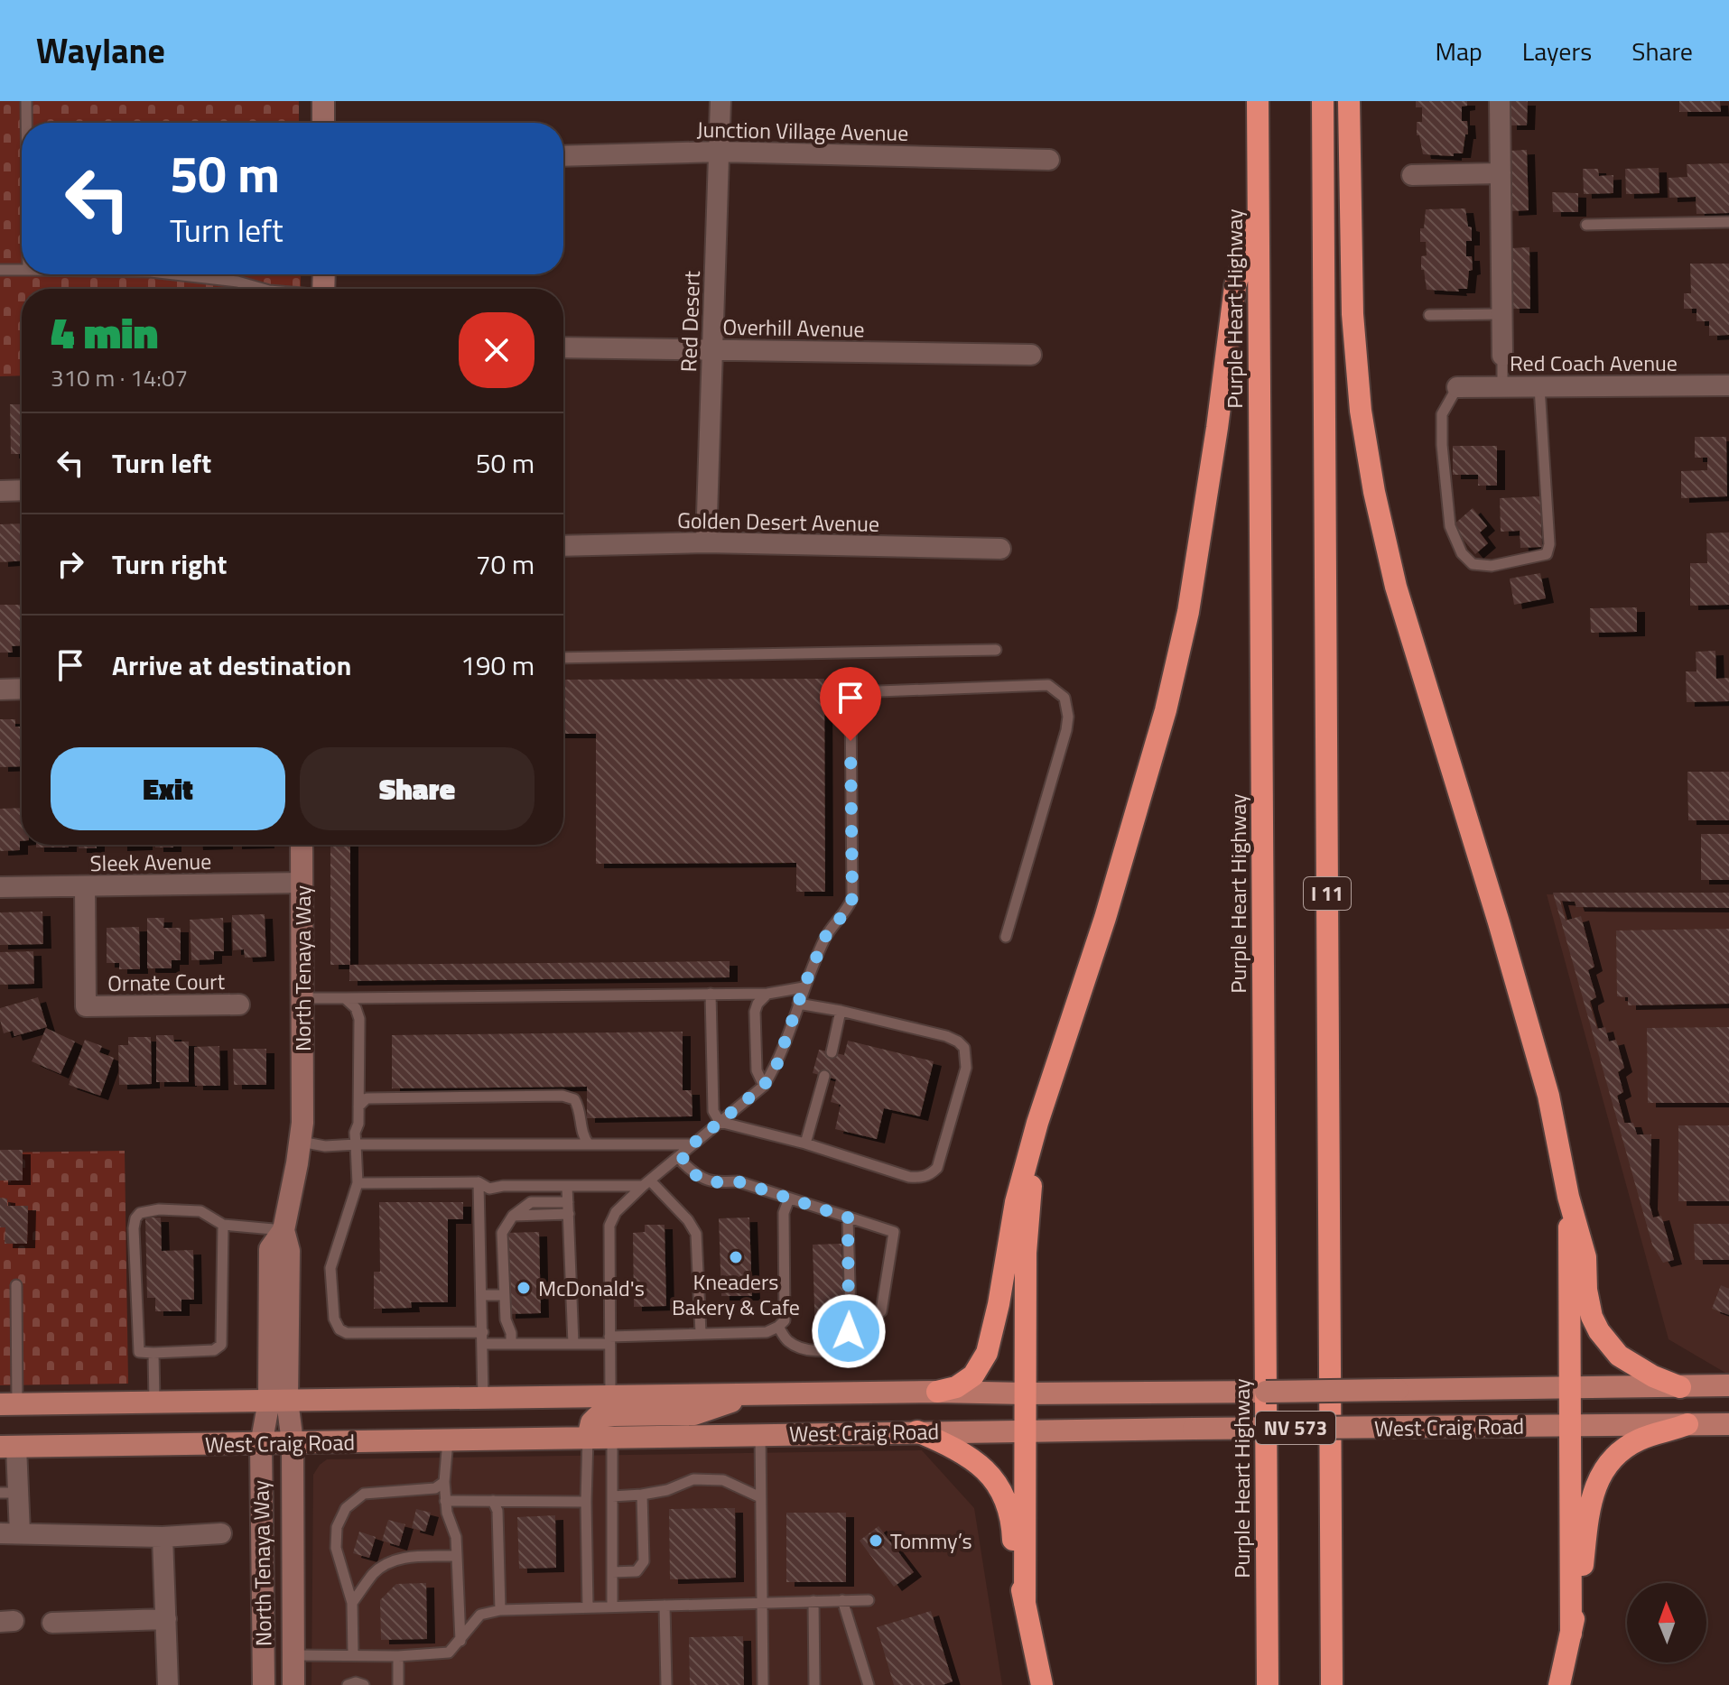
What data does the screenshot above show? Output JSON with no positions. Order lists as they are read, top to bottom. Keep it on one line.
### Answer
{"streets":{"highway":["Purple Heart Highway","I 11"],"main road":["North Tenaya Way","West Craig Road","NV 573"],"street":["Junction Village Avenue","Red Desert","Overhill Avenue","Red Coach Avenue","Golden Desert Avenue","Sleek Avenue","Ornate Court"]},"crossings":[["Junction Village Avenue","Red Desert"],["Red Desert","Overhill Avenue"],["Red Desert","Golden Desert Avenue"],["Sleek Avenue","North Tenaya Way"],["Sleek Avenue","Ornate Court"],["North Tenaya Way","West Craig Road"]],"places":["Kneaders Bakery & Cafe","McDonald's","Tommy’s"],"north":"top","page":{"header":"Waylane","nav":["Map","Layers","Share"],"turn":["50 m","Turn left"],"heading":["4 min","310 m · 14:07"],"list":[{"name":"Turn left","value":"50 m"},{"name":"Turn right","value":"70 m"},{"name":"Arrive at destination","value":"190 m"}],"buttons":["Exit","Share"]}}
